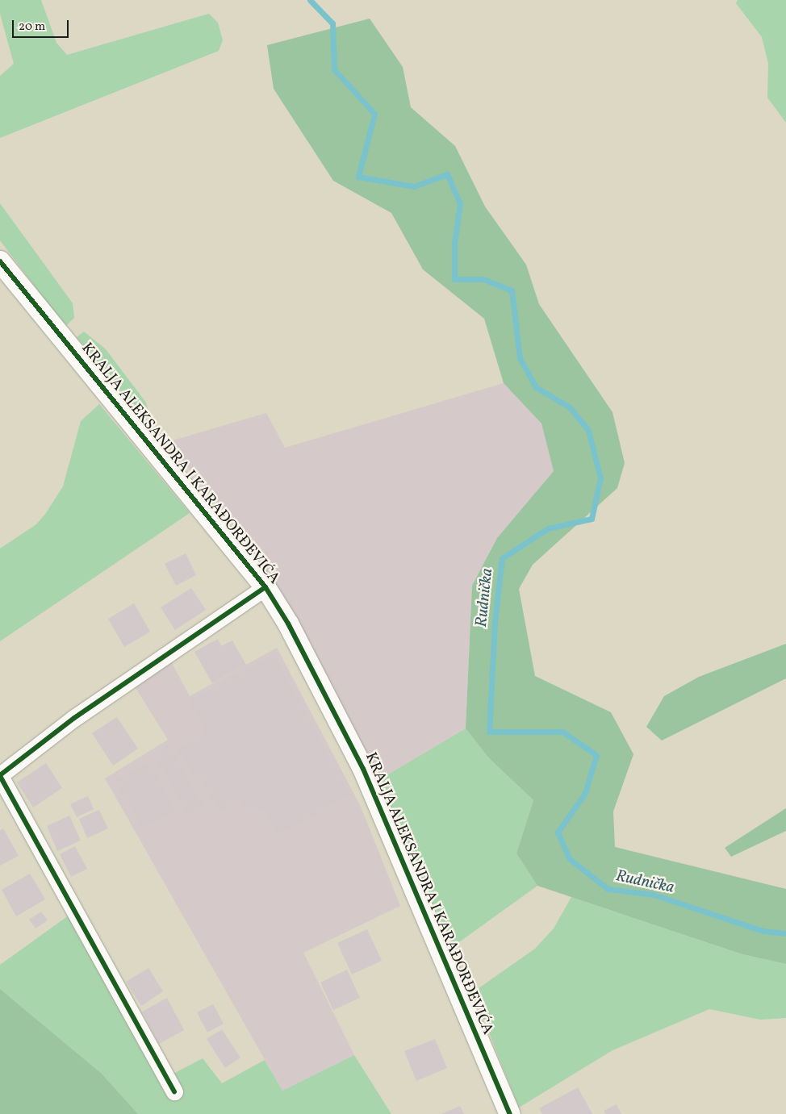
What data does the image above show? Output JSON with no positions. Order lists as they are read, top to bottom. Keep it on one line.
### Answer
{"streets":{"street":["KRALJA ALEKSANDRA I KARAĐORĐEVIĆA"]},"water":["Rudnička"],"scale_bar":"20 m"}
